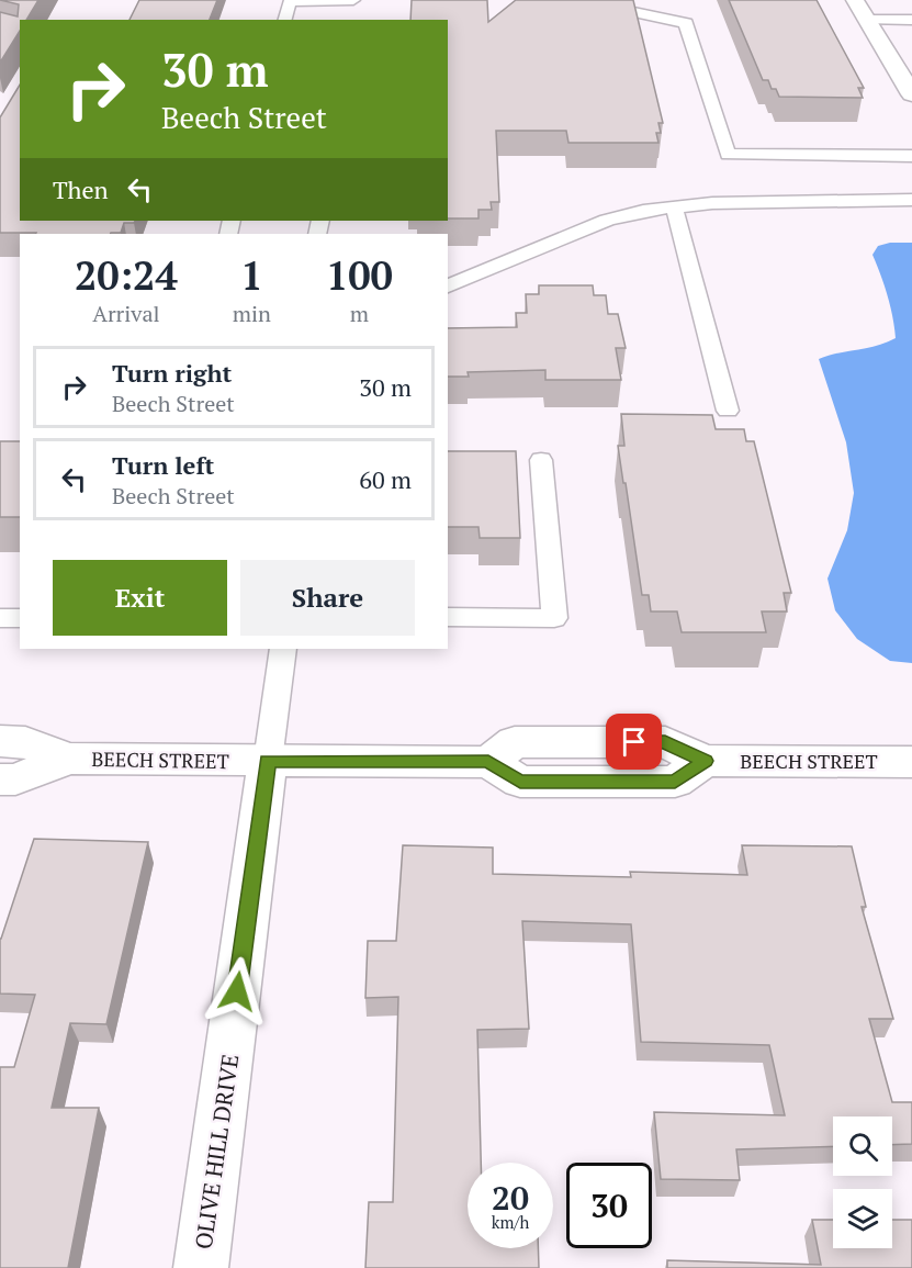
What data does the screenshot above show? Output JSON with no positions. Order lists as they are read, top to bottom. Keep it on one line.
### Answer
{"streets":{"street":["BEECH STREET","OLIVE HILL DRIVE"]},"crossings":[["BEECH STREET","OLIVE HILL DRIVE"]],"page":{"turn":["30 m","Beech Street"],"then":"Then","eta":["20:24","Arrival","1","min","100","m"],"list":[{"name":"Turn right","note":"Beech Street","value":"30 m"},{"name":"Turn left","note":"Beech Street","value":"60 m"}],"buttons":["Exit","Share"],"speed":"20 km/h","limit":"30"}}
